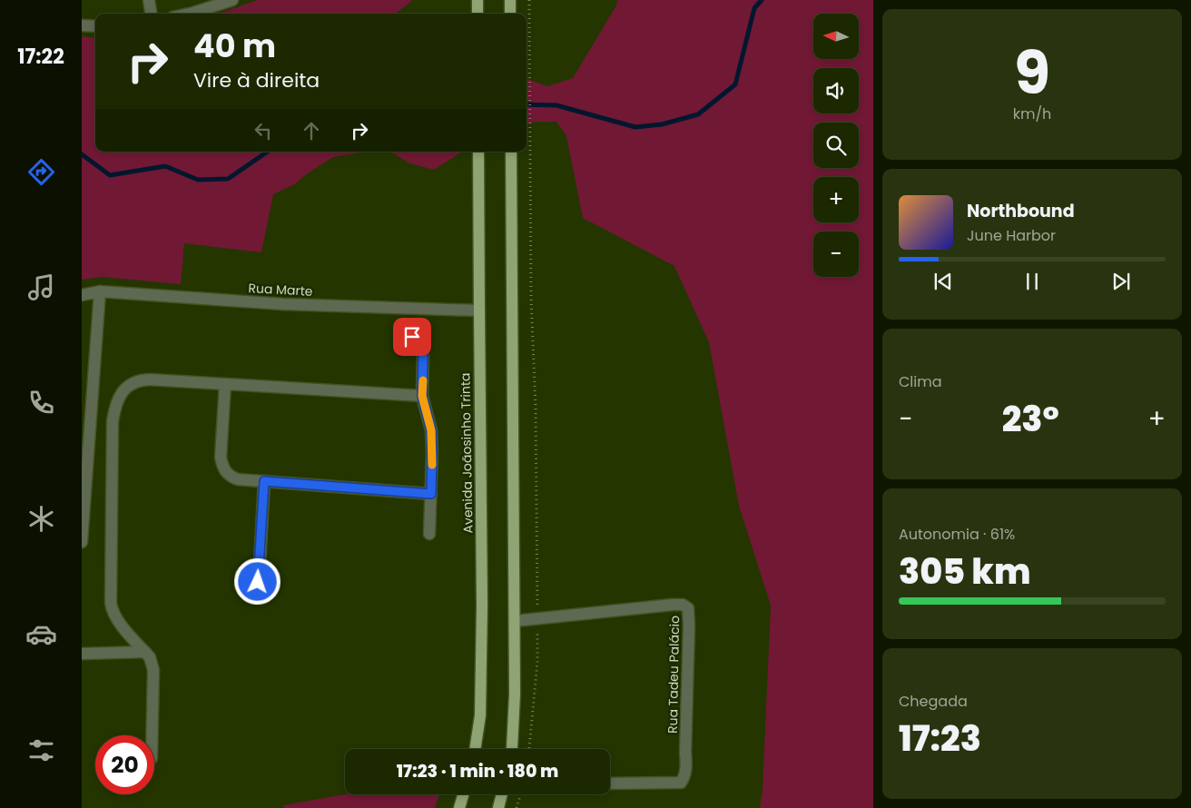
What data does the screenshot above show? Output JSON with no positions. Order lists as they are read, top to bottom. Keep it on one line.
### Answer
{"streets":{"main road":["Avenida Joãosinho Trinta"],"street":["Rua Marte","Rua Tadeu Palácio"]},"crossings":[["Rua Marte","Avenida Joãosinho Trinta"]],"north":"left","page":{"tabs":"17:22","tile":[["9","km/h"],"Clima",["Autonomia · 61%","305 km"],["Chegada","17:23"]],"map_buttons":["+","−"],"turn":["40 m","Vire à direita"],"song":["Northbound","June Harbor"],"heat":["−","23°","+"],"limit":"20","trip":"17:23 · 1 min · 180 m"}}
